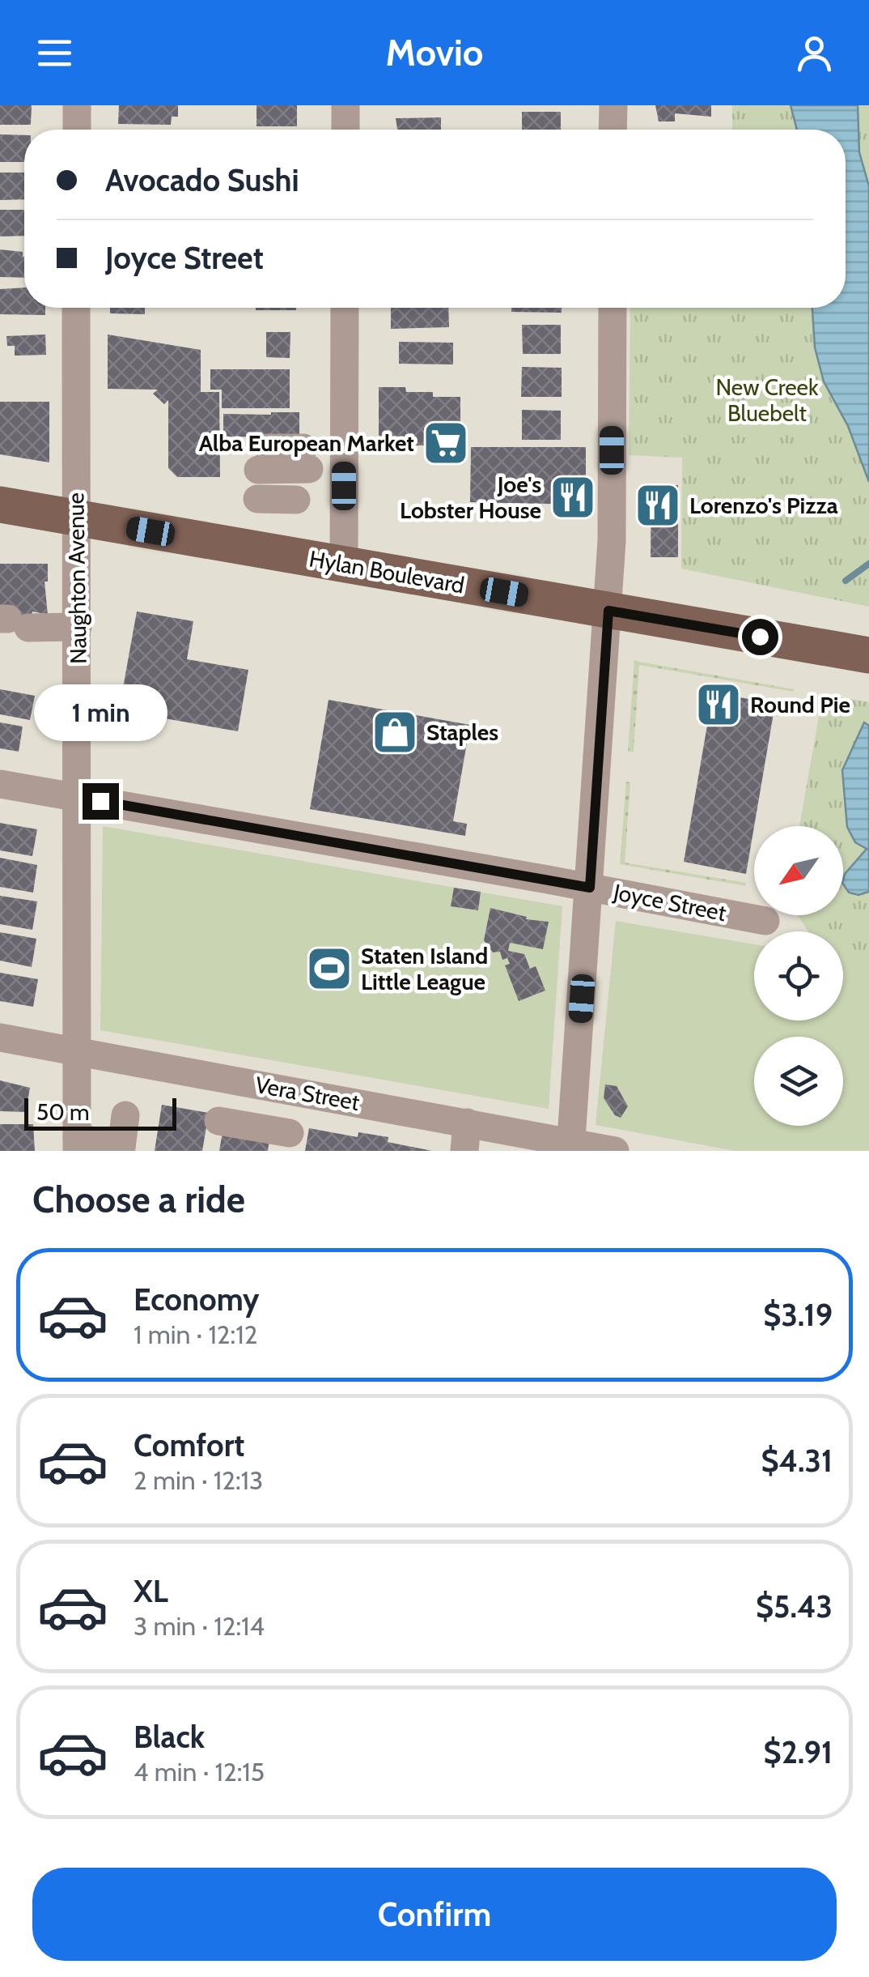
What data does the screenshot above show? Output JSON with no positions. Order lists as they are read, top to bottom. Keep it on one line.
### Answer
{"streets":{"main road":["Hylan Boulevard"],"street":["Naughton Avenue","Joyce Street","Vera Street"]},"crossings":[["Hylan Boulevard","Naughton Avenue"],["Naughton Avenue","Joyce Street"],["Naughton Avenue","Vera Street"]],"parks":["New Creek Bluebelt"],"places":{"supermarket":["Alba European Market"],"restaurant":["Joe's Lobster House","Lorenzo's Pizza","Round Pie"],"shop":["Staples"],"sports":["Staten Island Little League"]},"scale_bar":"50 m","north":"bottom left","page":{"header":"Movio","banner":["Avocado Sushi","Joyce Street"],"bubble":"1 min","scale":"50 m","heading":"Choose a ride","list":[{"name":"Economy","note":"1 min · 12:12","value":"$3.19"},{"name":"Comfort","note":"2 min · 12:13","value":"$4.31"},{"name":"XL","note":"3 min · 12:14","value":"$5.43"},{"name":"Black","note":"4 min · 12:15","value":"$2.91"}],"buttons":"Confirm"}}
